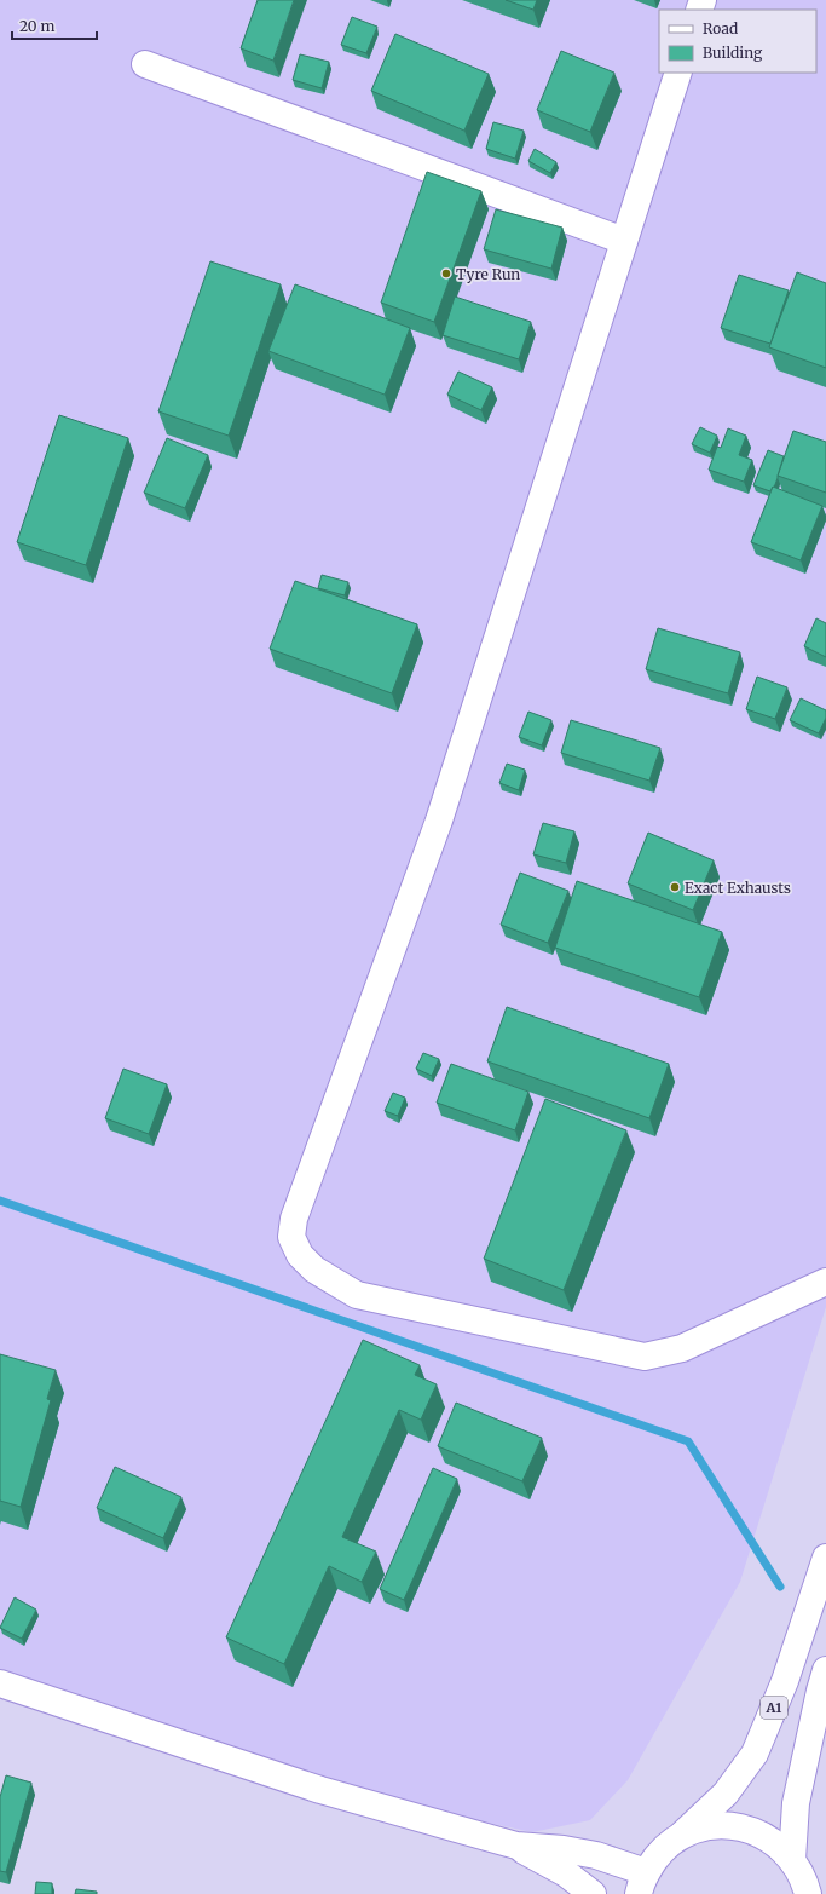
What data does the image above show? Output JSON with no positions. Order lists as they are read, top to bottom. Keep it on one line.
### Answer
{"streets":{"main road":["A1"]},"places":["Tyre Run","Exact Exhausts"],"legend":["Road","Building"],"scale_bar":"20 m"}
